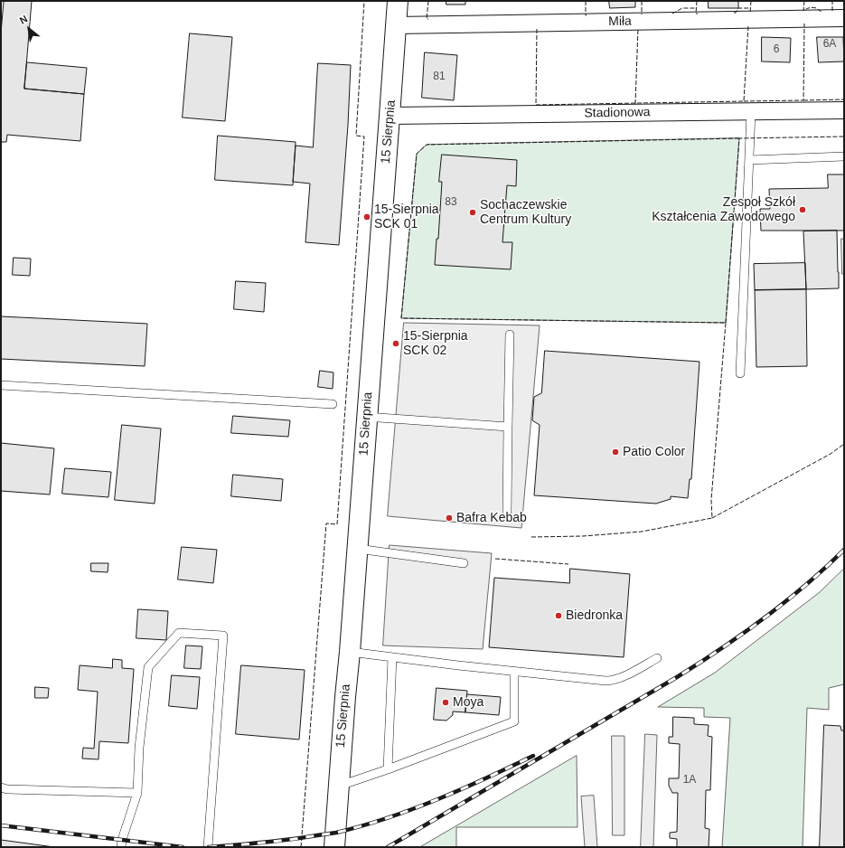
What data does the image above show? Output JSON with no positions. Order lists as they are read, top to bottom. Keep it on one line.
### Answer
{"streets":{"main road":["15 Sierpnia"],"street":["Miła","Stadionowa"]},"crossings":[["Miła","15 Sierpnia"],["Stadionowa","15 Sierpnia"]],"places":["Zespoł Szkół Kształcenia Zawodowego","Sochaczewskie Centrum Kultury","15-Sierpnia SCK 01","15-Sierpnia SCK 02","Patio Color","Bafra Kebab","Biedronka","Moya"],"house_numbers":["6A","6","81","83","1A"],"north":"top left"}
